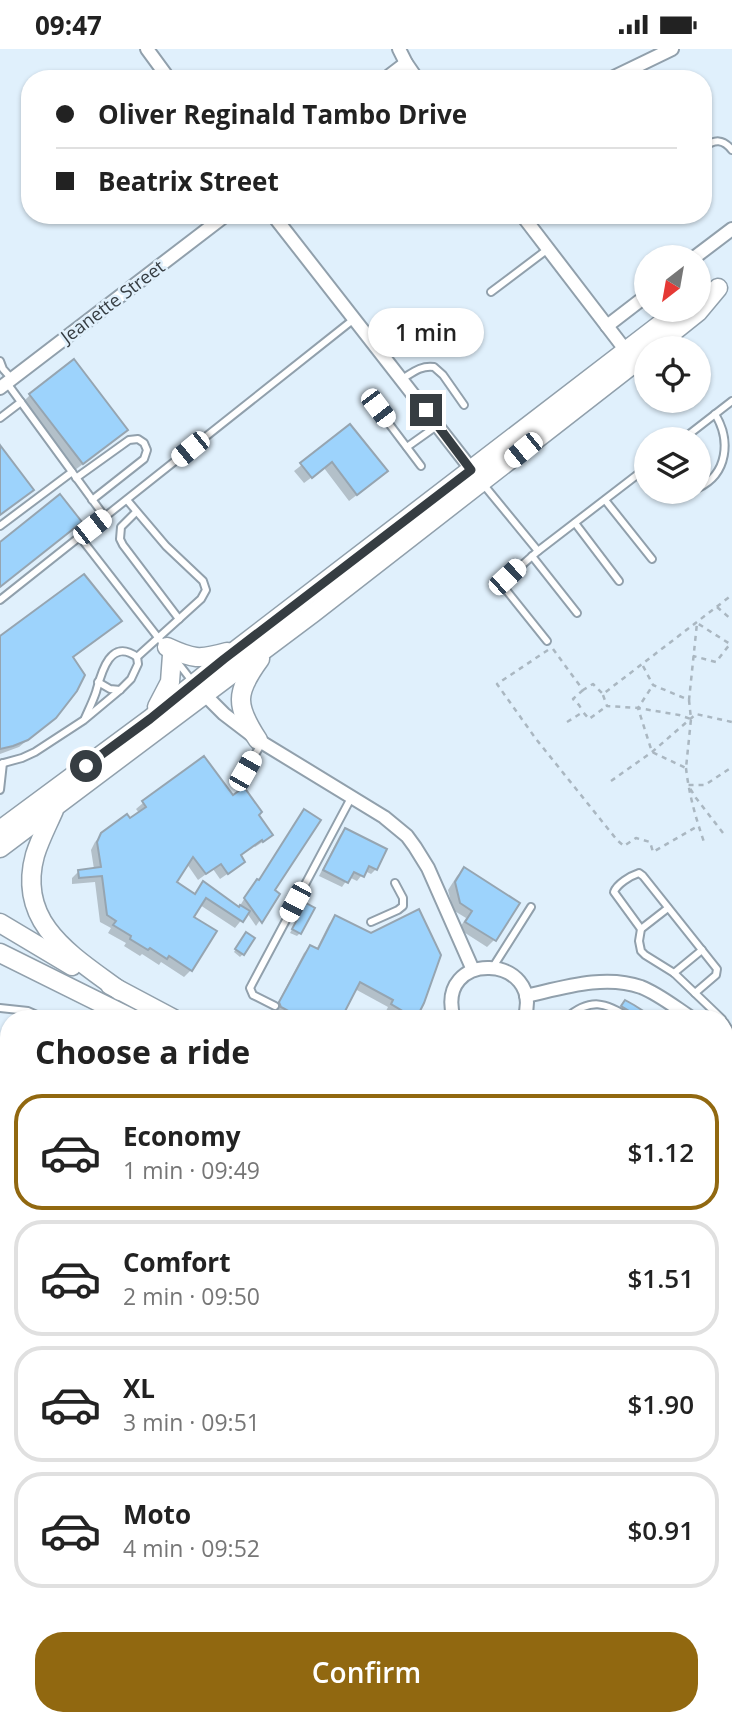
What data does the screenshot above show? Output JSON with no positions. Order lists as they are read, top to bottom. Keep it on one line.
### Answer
{"streets":{"street":["Jeanette Street"]},"north":"bottom left","page":{"status":"09:47","banner":["Oliver Reginald Tambo Drive","Beatrix Street"],"bubble":"1 min","heading":"Choose a ride","list":[{"name":"Economy","note":"1 min · 09:49","value":"$1.12"},{"name":"Comfort","note":"2 min · 09:50","value":"$1.51"},{"name":"XL","note":"3 min · 09:51","value":"$1.90"},{"name":"Moto","note":"4 min · 09:52","value":"$0.91"}],"buttons":"Confirm"}}
